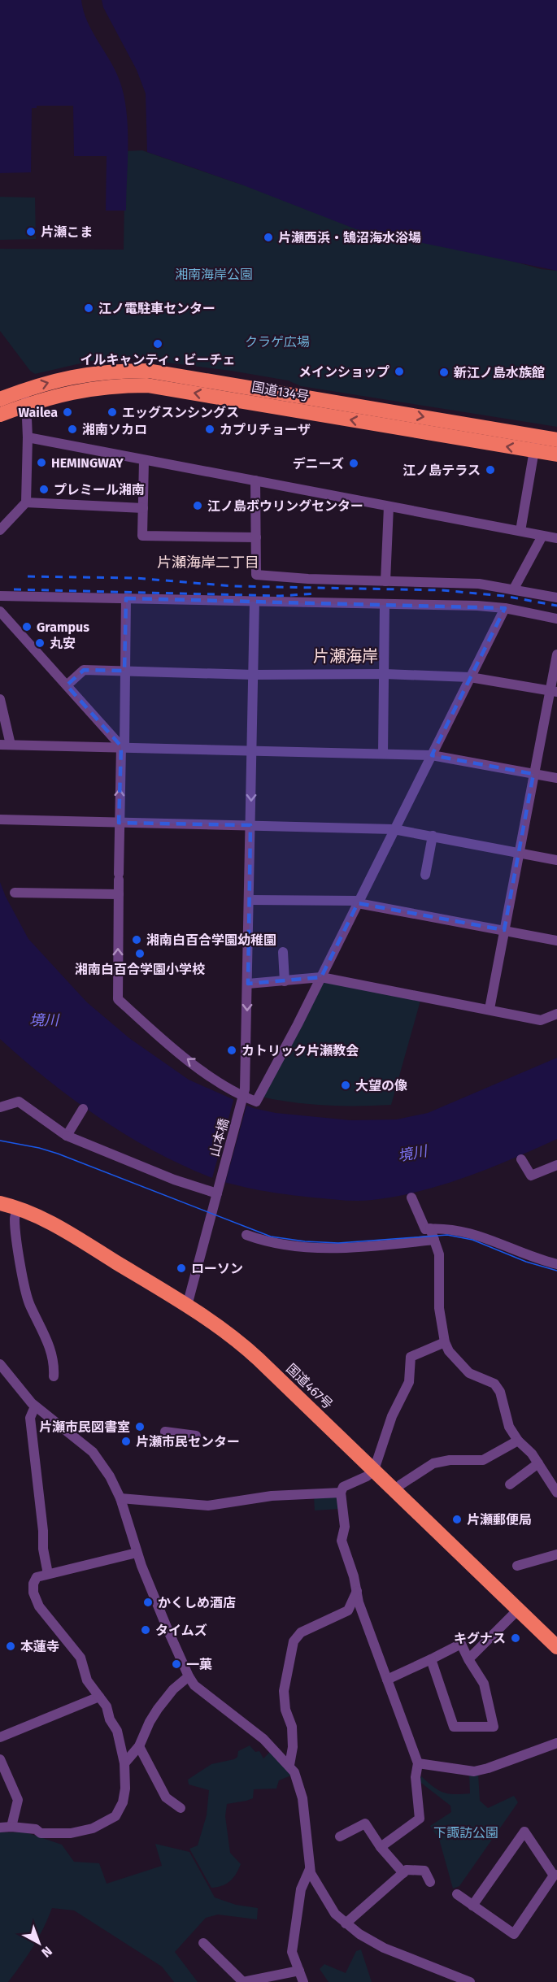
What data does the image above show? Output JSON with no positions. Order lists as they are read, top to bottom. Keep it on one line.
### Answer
{"streets":{"highway":["国道134号","国道467号"],"street":["山本橋"]},"crossings":[["山本橋","国道467号"]],"districts":["片瀬海岸二丁目","片瀬海岸"],"water":["境川"],"parks":["湘南海岸公園","クラゲ広場","下諏訪公園"],"places":["片瀬こま","片瀬西浜・鵠沼海水浴場","江ノ電駐車センター","イルキャンティ・ビーチェ","メインショップ","新江ノ島水族館","Wailea","エッグスンシングス","湘南ソカロ","カプリチョーザ","HEMINGWAY","デニーズ","江ノ島テラス","プレミール湘南","江ノ島ボウリングセンター","Grampus","丸安","湘南白百合学園幼稚園","湘南白百合学園小学校","カトリック片瀬教会","大望の像","ローソン","片瀬市民図書室","片瀬市民センター","片瀬郵便局","かくしめ酒店","タイムズ","キグナス","本蓮寺","一菓"],"north":"bottom right"}
